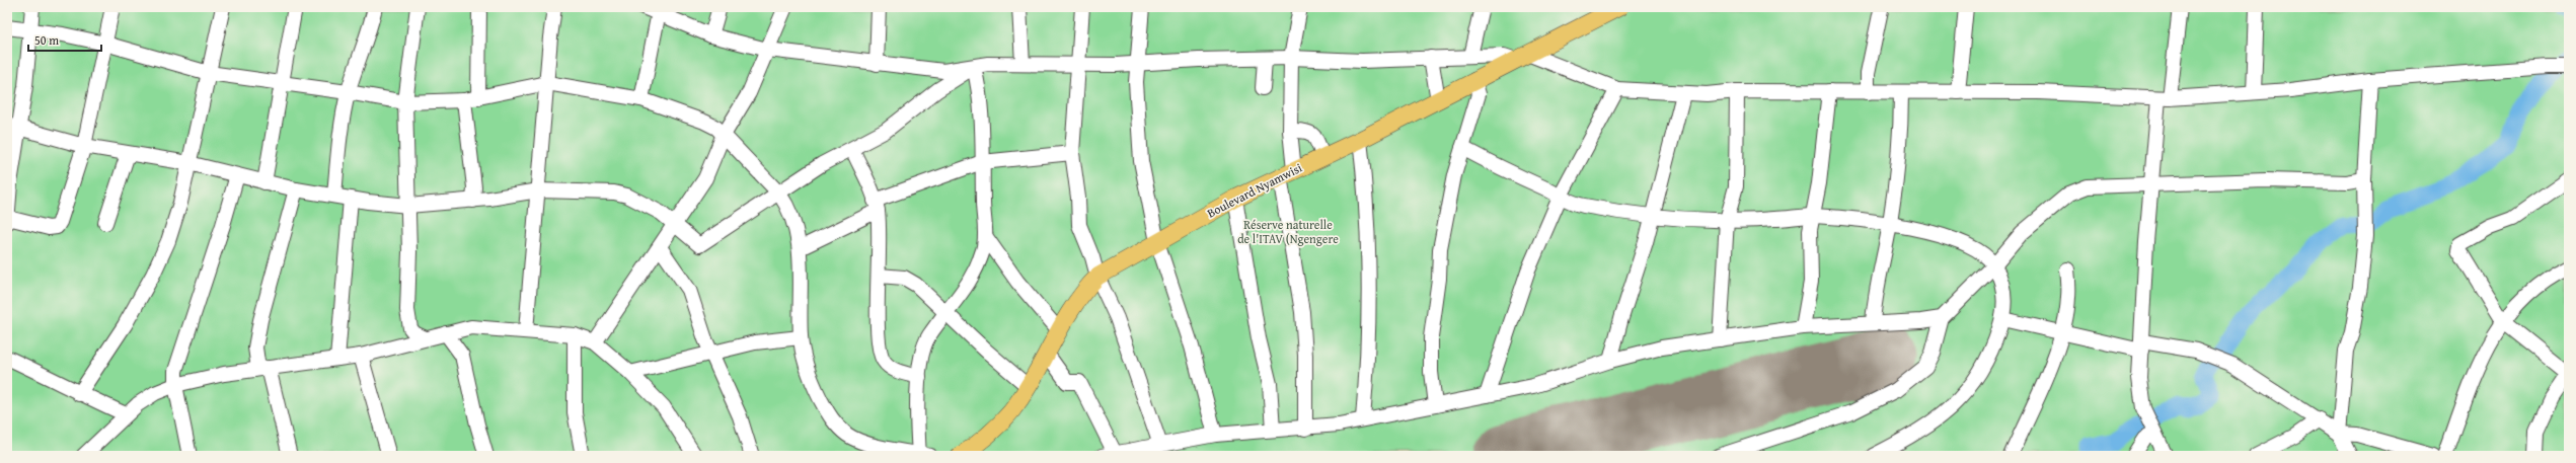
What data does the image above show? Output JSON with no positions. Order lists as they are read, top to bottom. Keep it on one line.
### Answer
{"streets":{"main road":["Boulevard Nyamwisi"]},"parks":["Réserve naturelle de l'ITAV (Ngengere"],"scale_bar":"50 m"}
